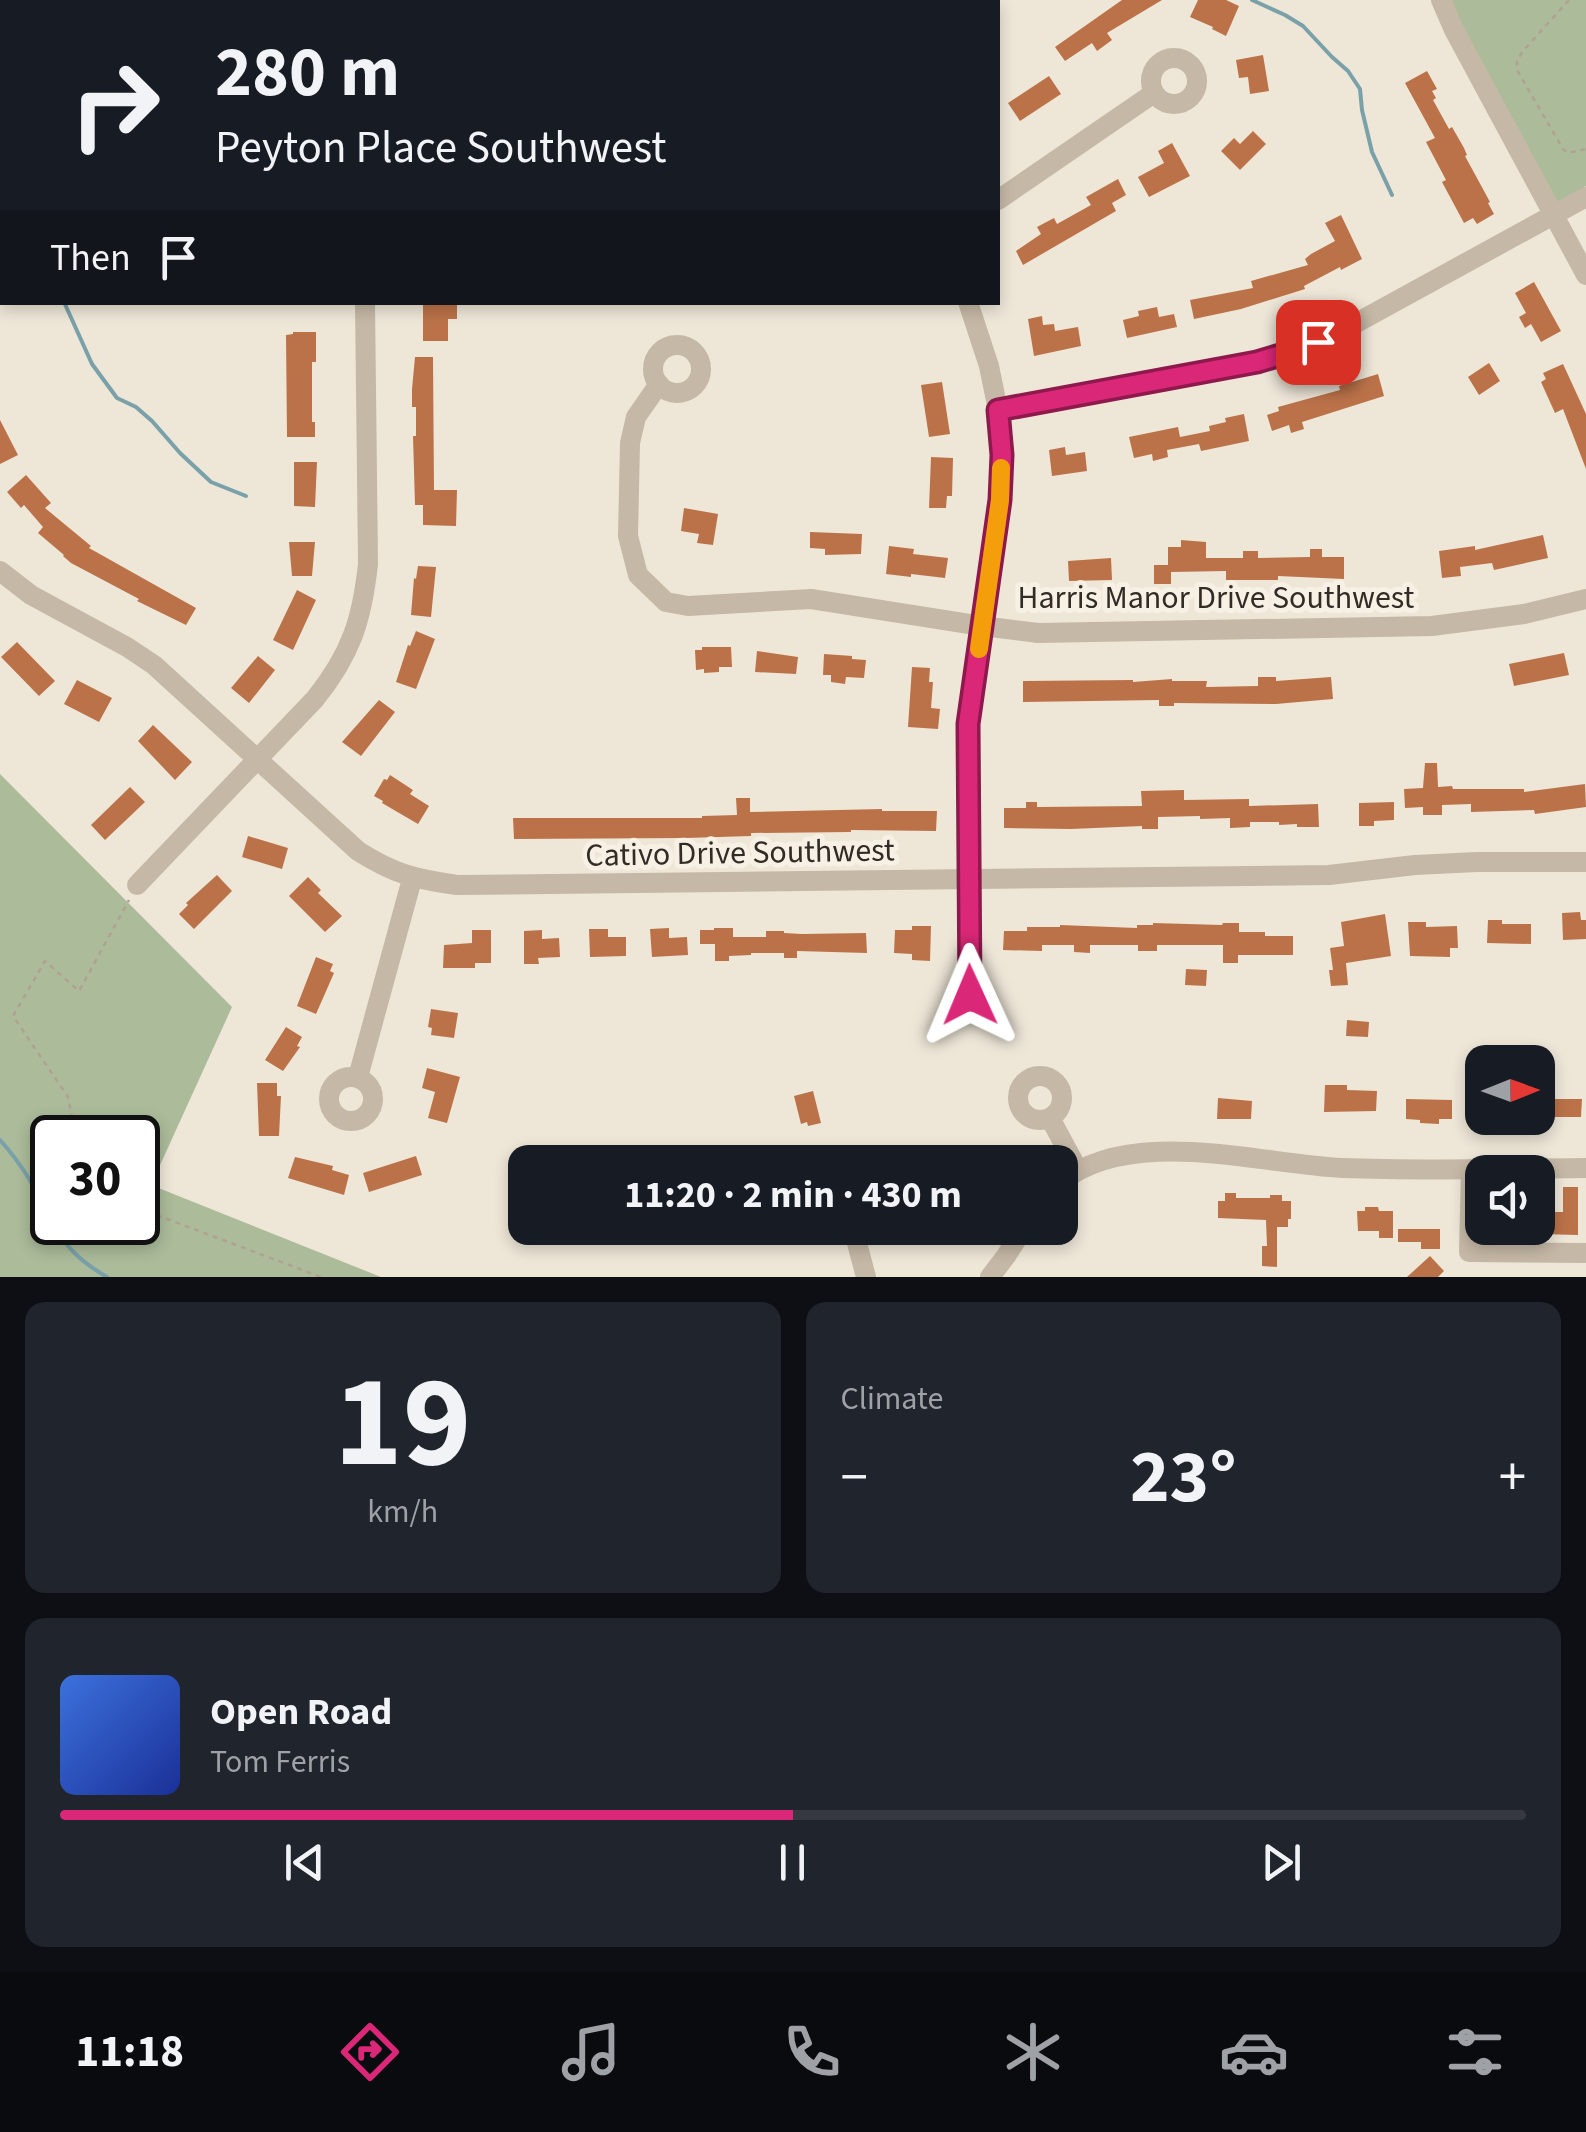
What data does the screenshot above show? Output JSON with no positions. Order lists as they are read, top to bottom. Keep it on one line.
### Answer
{"streets":{"street":["Harris Manor Drive Southwest","Cativo Drive Southwest"]},"north":"right","page":{"turn":["280 m","Peyton Place Southwest"],"then":"Then","limit":"30","trip":"11:20 · 2 min · 430 m","tile":[["19","km/h"],"Climate"],"heat":["−","23°","+"],"song":["Open Road","Tom Ferris"],"tabs":"11:18"}}
